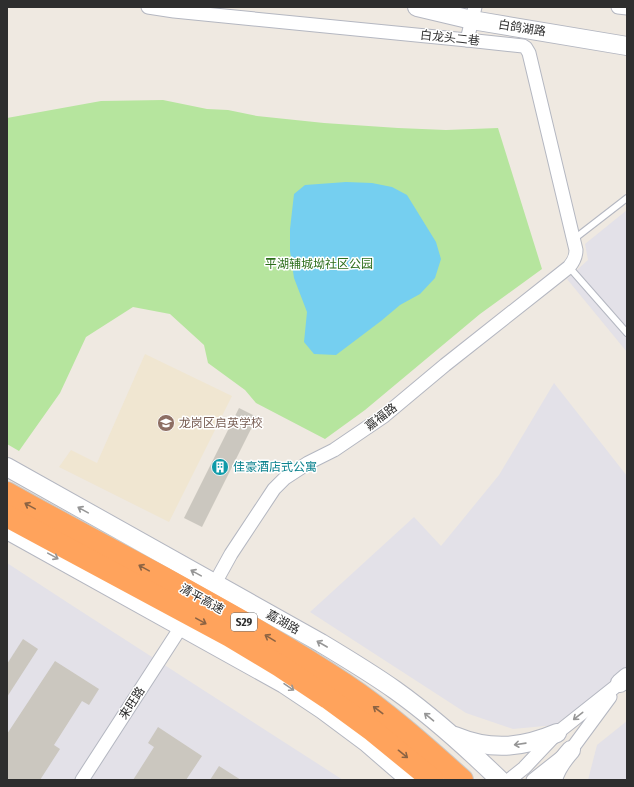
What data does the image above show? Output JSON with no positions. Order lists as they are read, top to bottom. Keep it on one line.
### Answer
{"streets":{"highway":["清平高速","S29"],"main road":["白鸽湖路","嘉湖路"],"street":["白龙头二巷","嘉福路","来旺路"]},"crossings":[["白龙头二巷","嘉福路"],["嘉福路","嘉湖路"]],"parks":["平湖辅城坳社区公园"],"places":{"school or university":["龙岗区启英学校"],"building":["佳豪酒店式公寓"]}}
